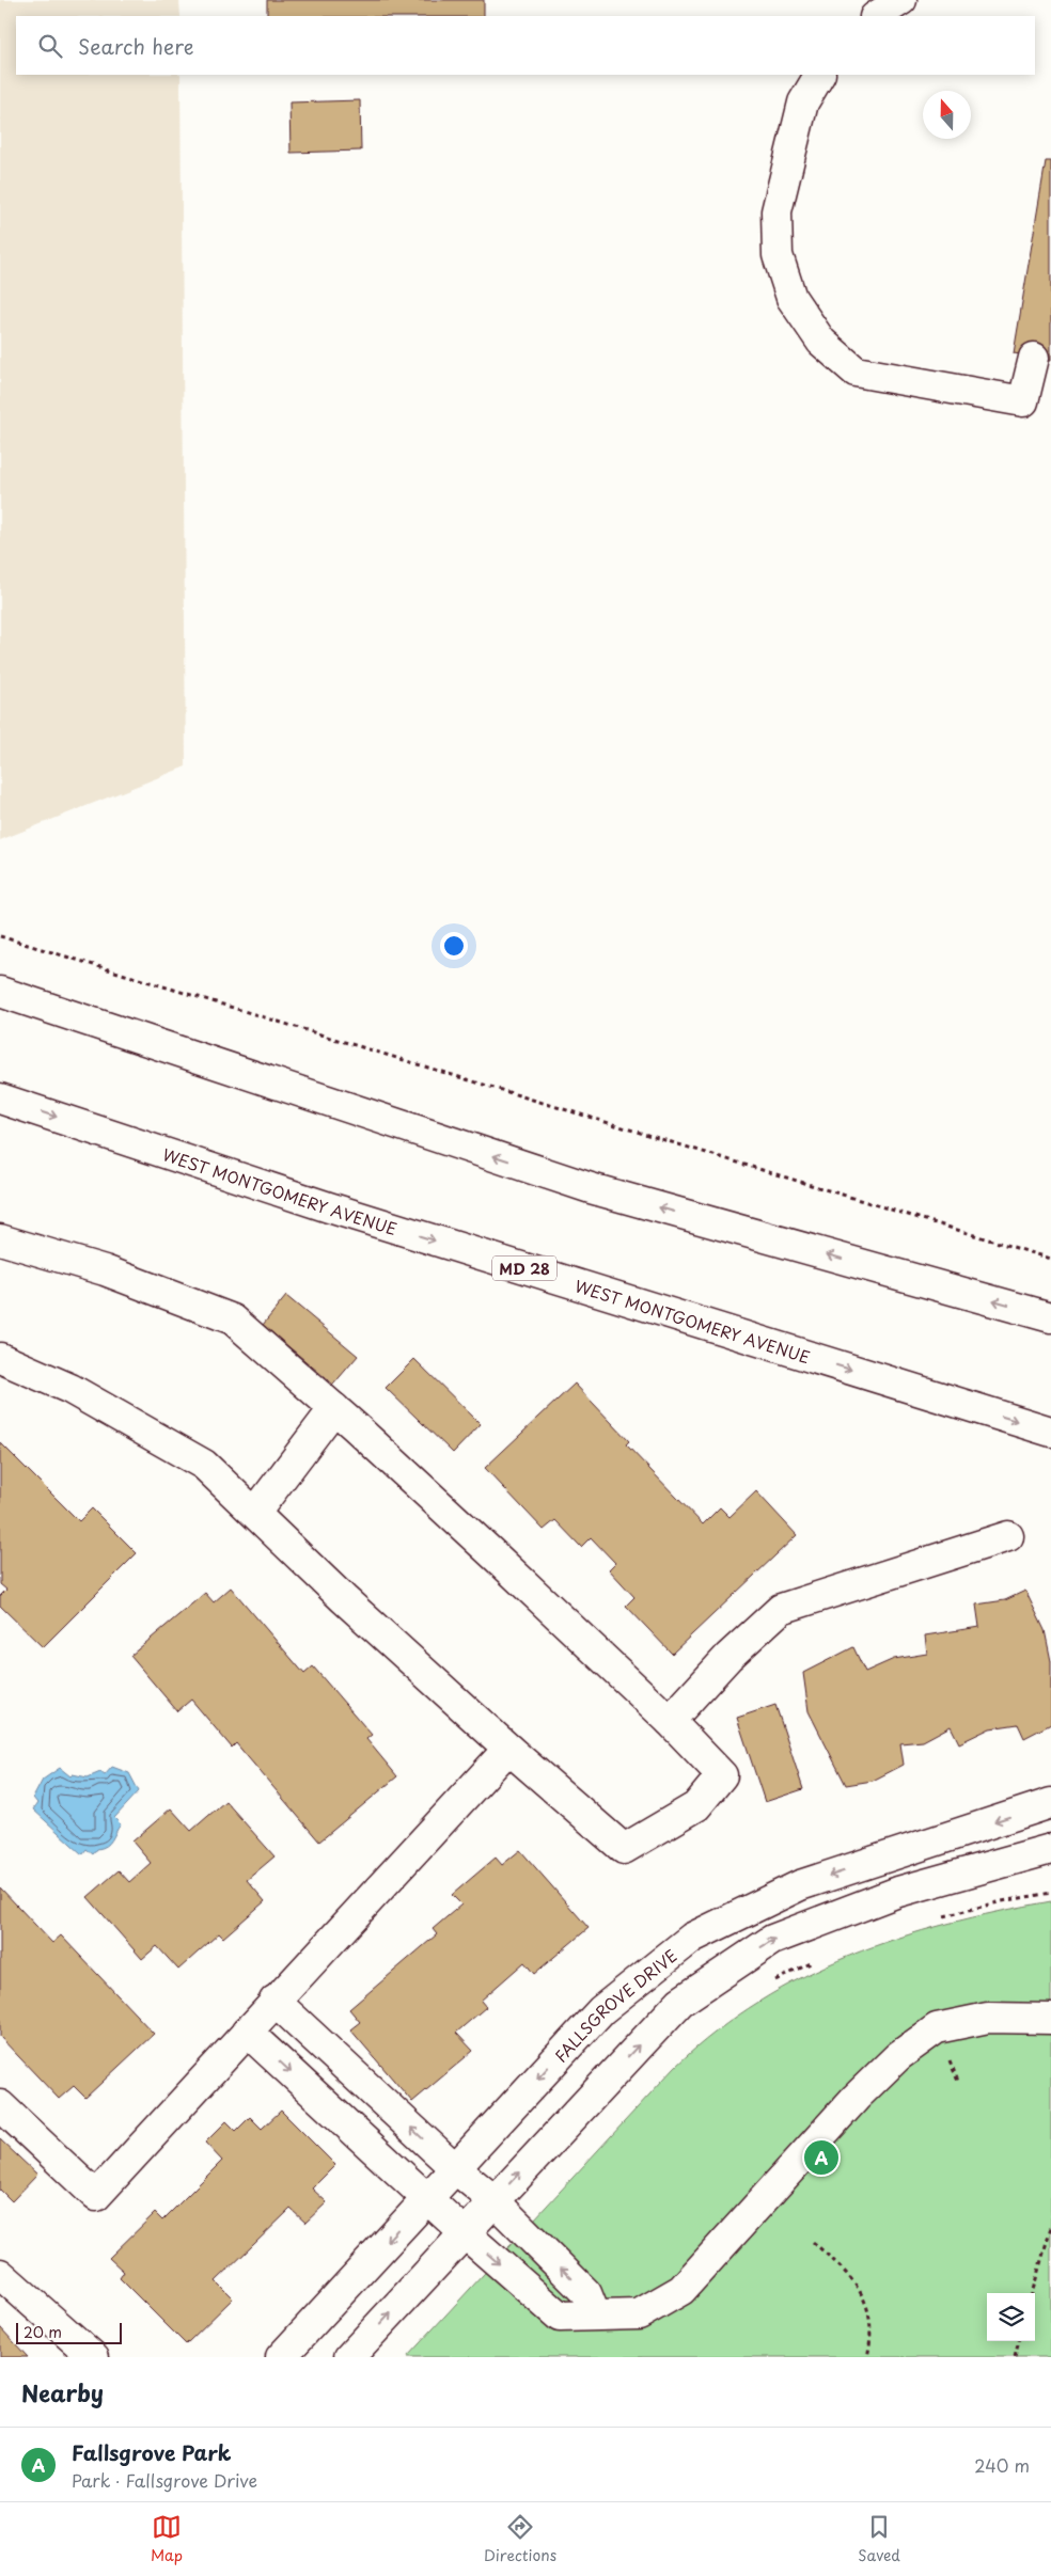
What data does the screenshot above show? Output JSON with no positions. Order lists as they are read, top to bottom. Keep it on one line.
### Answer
{"streets":{"main road":["WEST MONTGOMERY AVENUE","MD 28","FALLSGROVE DRIVE"]},"scale_bar":"20 m","north":"top","page":{"search":"Search here","pins":"A","scale":"20 m","heading":"Nearby","list":[{"mark":"A","name":"Fallsgrove Park","note":"Park · Fallsgrove Drive","value":"240 m"}],"nav":["Map","Directions","Saved"]}}
